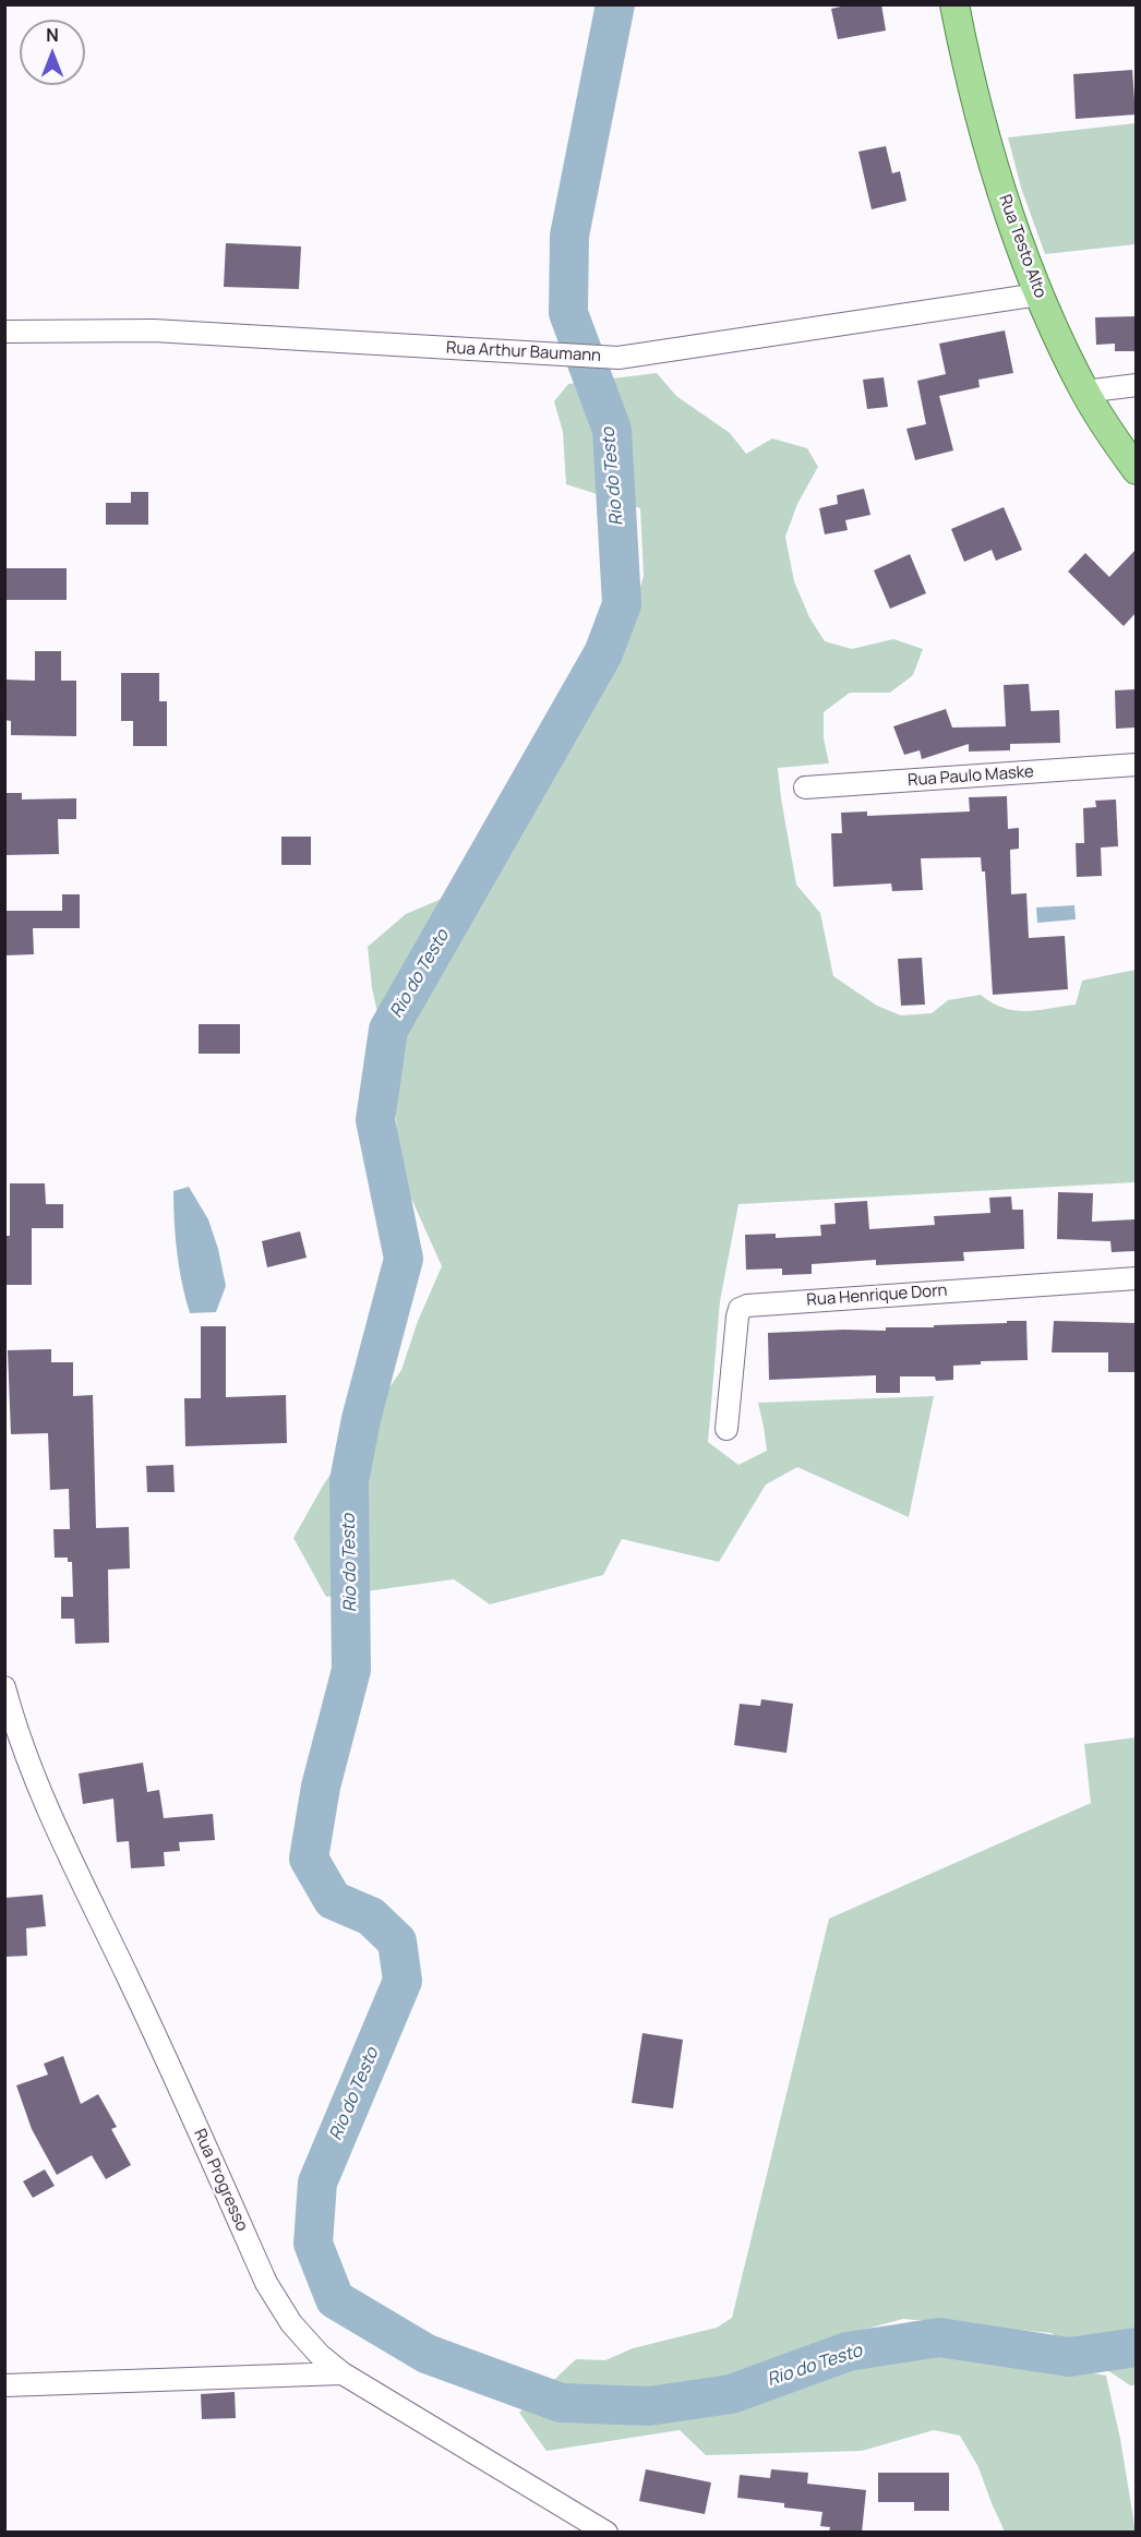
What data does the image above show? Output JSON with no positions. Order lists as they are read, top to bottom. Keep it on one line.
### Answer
{"streets":{"main road":["Rua Testo Alto"],"street":["Rua Arthur Baumann","Rua Paulo Maske","Rua Henrique Dorn","Rua Progresso"]},"crossings":[["Rua Testo Alto","Rua Arthur Baumann"]],"water":["Rio do Testo"],"north":"top"}
